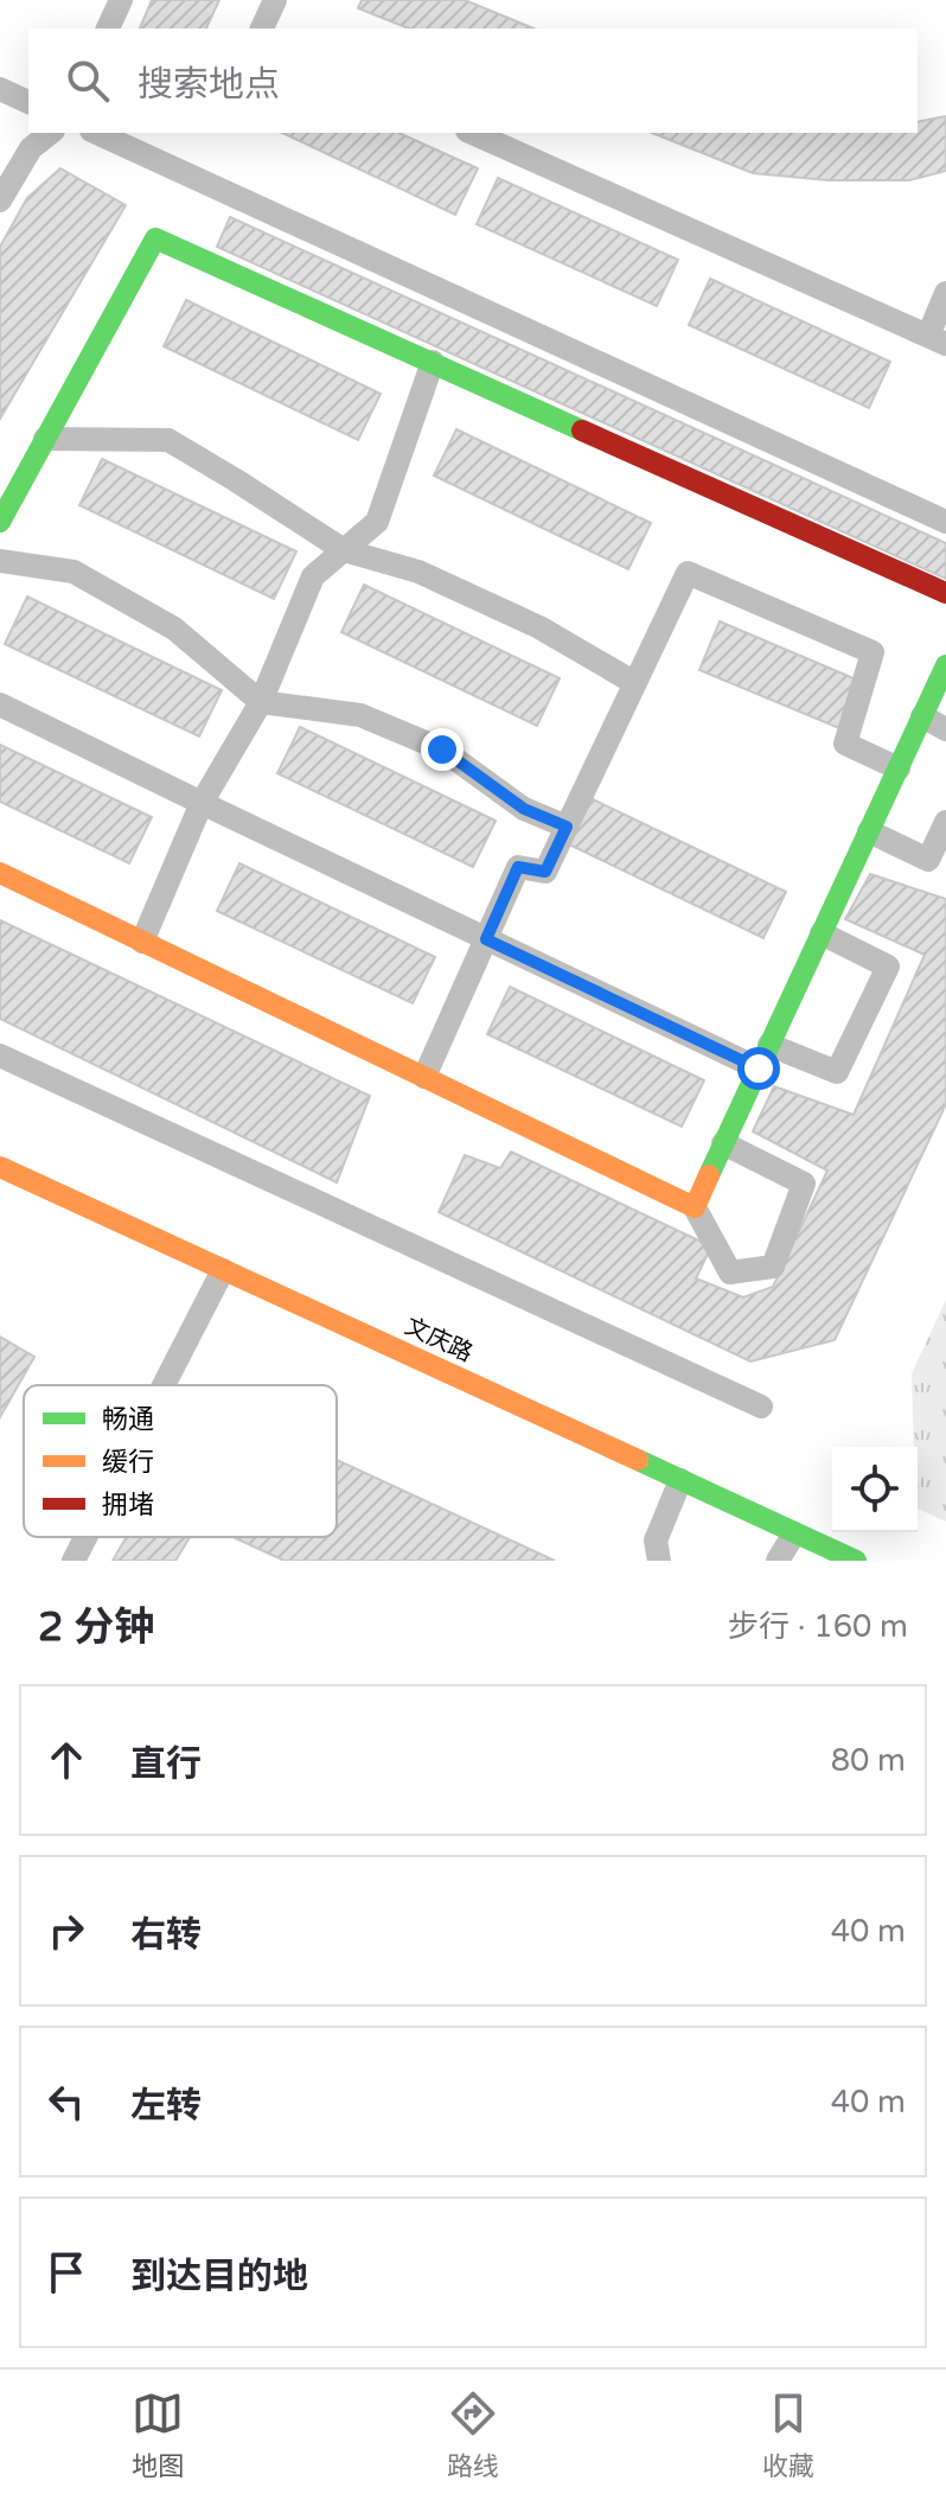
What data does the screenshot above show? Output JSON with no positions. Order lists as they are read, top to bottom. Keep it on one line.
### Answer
{"streets":{"street":["文庆路"]},"legend":["畅通","缓行","拥堵"],"page":{"search":"搜索地点","heading":["2 分钟","步行 · 160 m"],"list":[["直行","80 m"],["右转","40 m"],["左转","40 m"],"到达目的地"],"nav":["地图","路线","收藏"]}}
